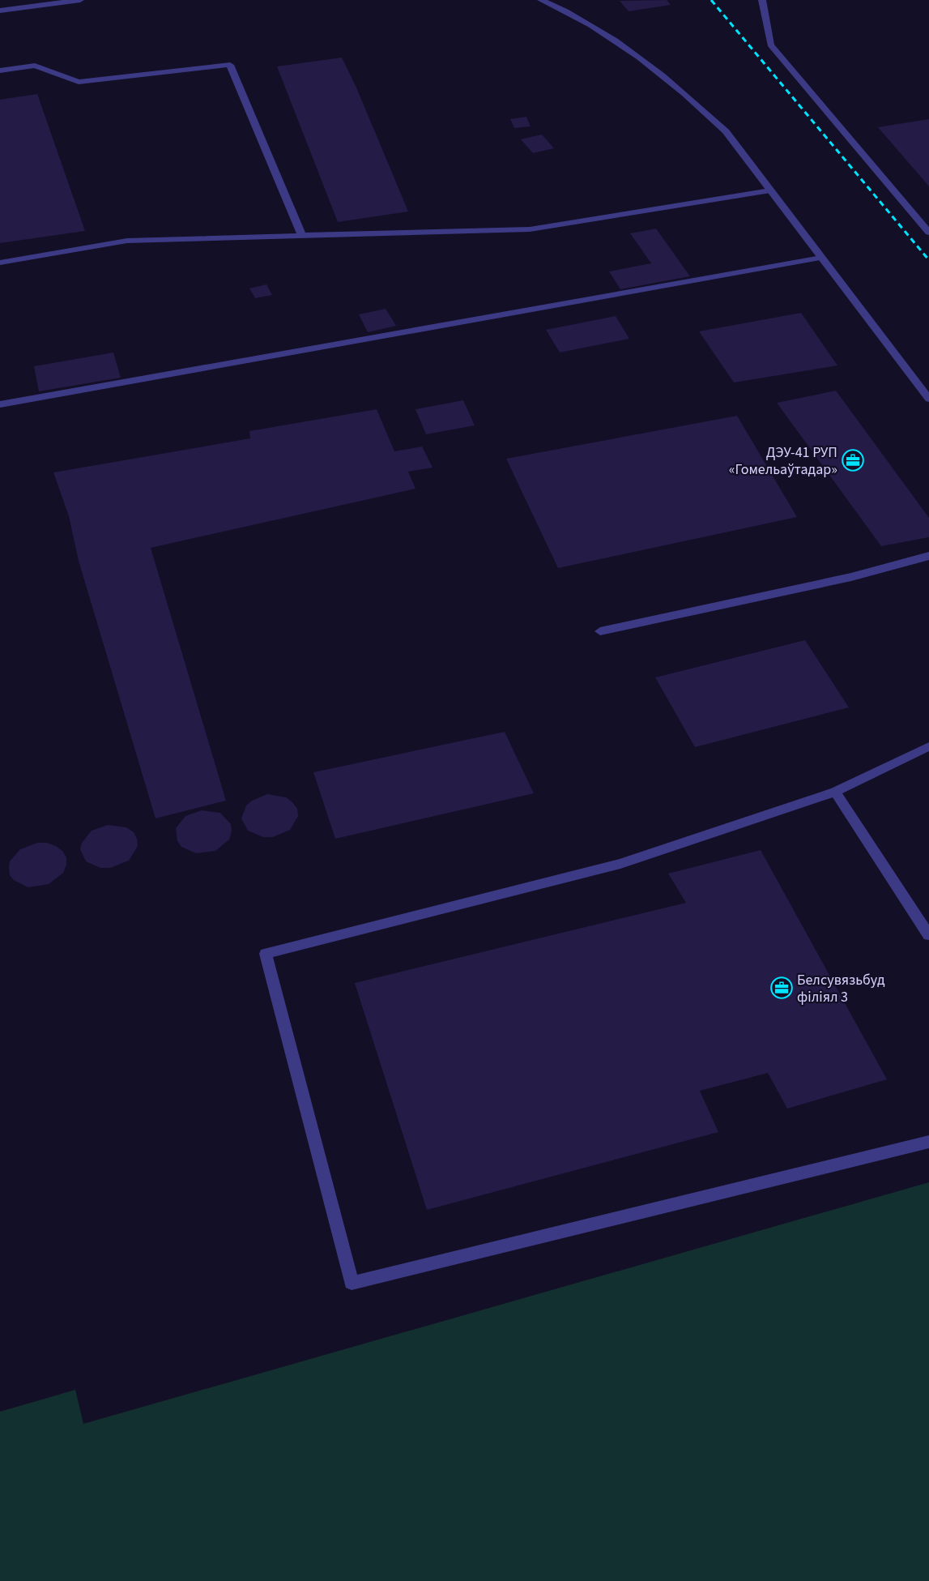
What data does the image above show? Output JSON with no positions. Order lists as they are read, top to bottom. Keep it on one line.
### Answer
{"places":{"office":["ДЭУ-41 РУП «Гомельаўтадар»","Белсувязьбуд філіял 3"]}}
